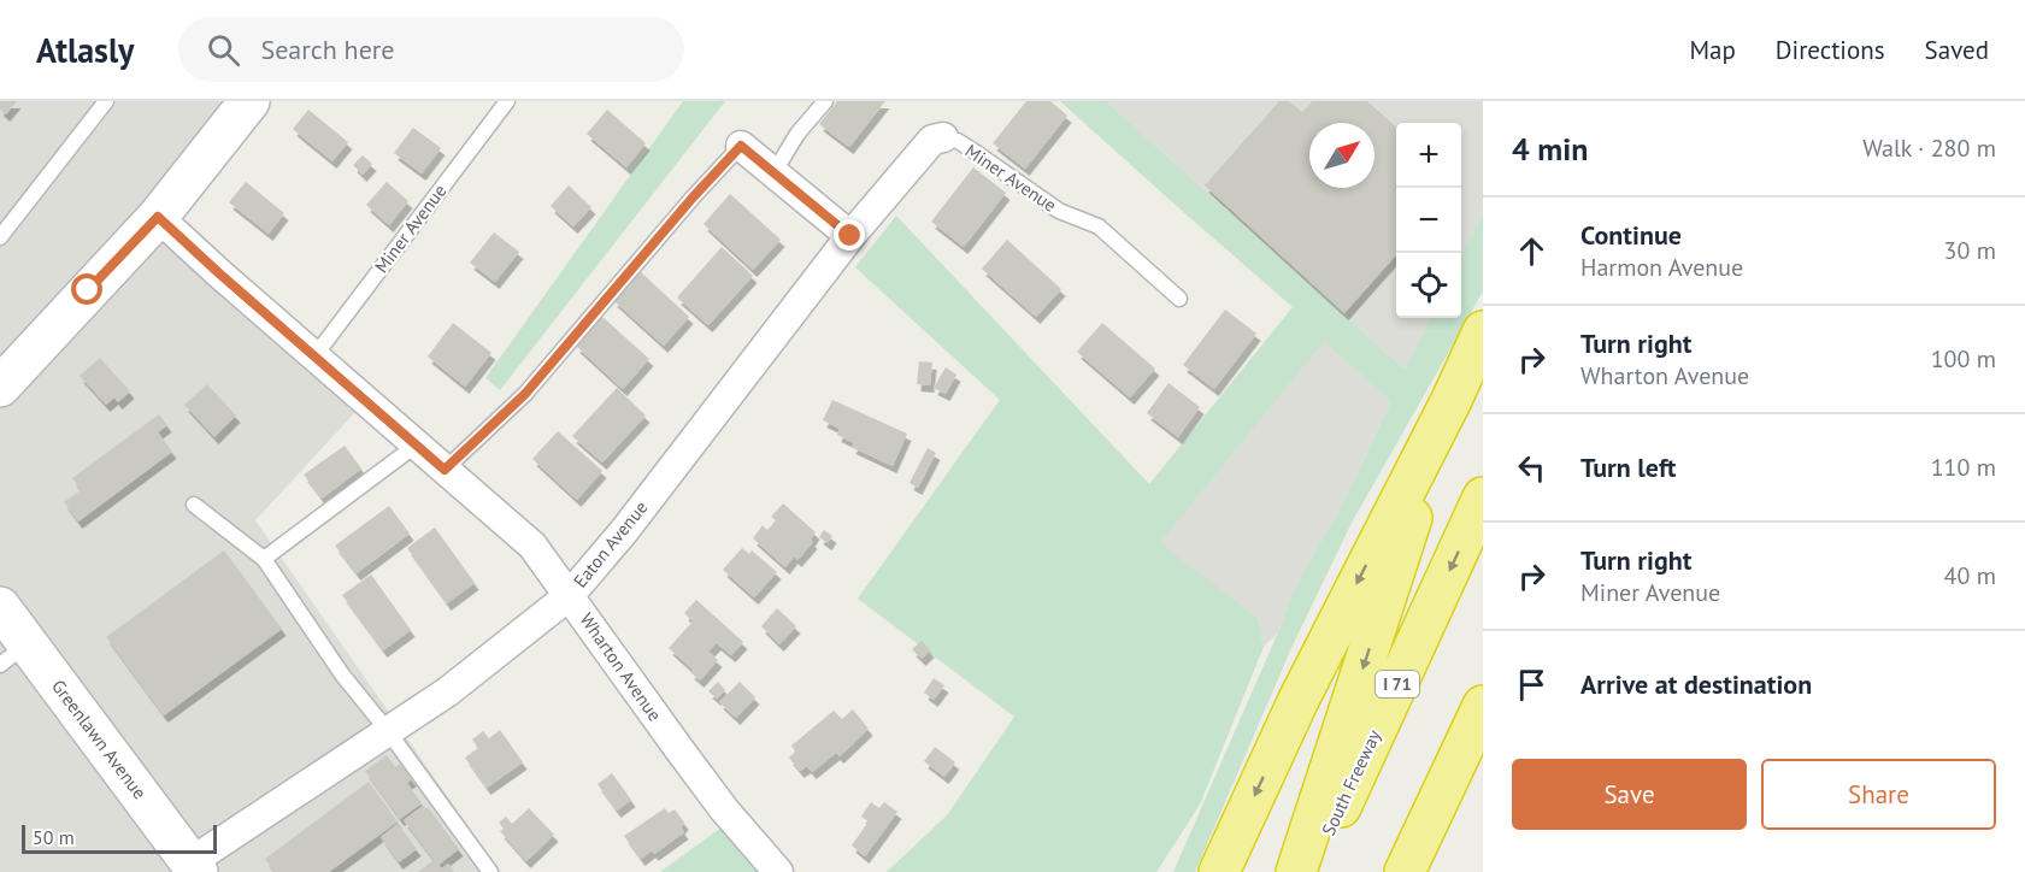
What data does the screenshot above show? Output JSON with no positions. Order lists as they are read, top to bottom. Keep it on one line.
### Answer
{"streets":{"highway":["I 71","South Freeway"],"main road":["Greenlawn Avenue"],"street":["Eaton Avenue","Wharton Avenue"],"lane":["Miner Avenue"]},"crossings":[["Miner Avenue","Eaton Avenue"],["Miner Avenue","Wharton Avenue"],["Eaton Avenue","Wharton Avenue"],["Eaton Avenue","Greenlawn Avenue"]],"scale_bar":"50 m","north":"top right","page":{"header":"Atlasly","search":"Search here","nav":["Map","Directions","Saved"],"heading":["4 min","Walk · 280 m"],"map_buttons":["+","−"],"list":[["Continue","Harmon Avenue","30 m"],["Turn right","Wharton Avenue","100 m"],["Turn left","110 m"],["Turn right","Miner Avenue","40 m"],"Arrive at destination"],"buttons":["Save","Share"],"scale":"50 m"}}
